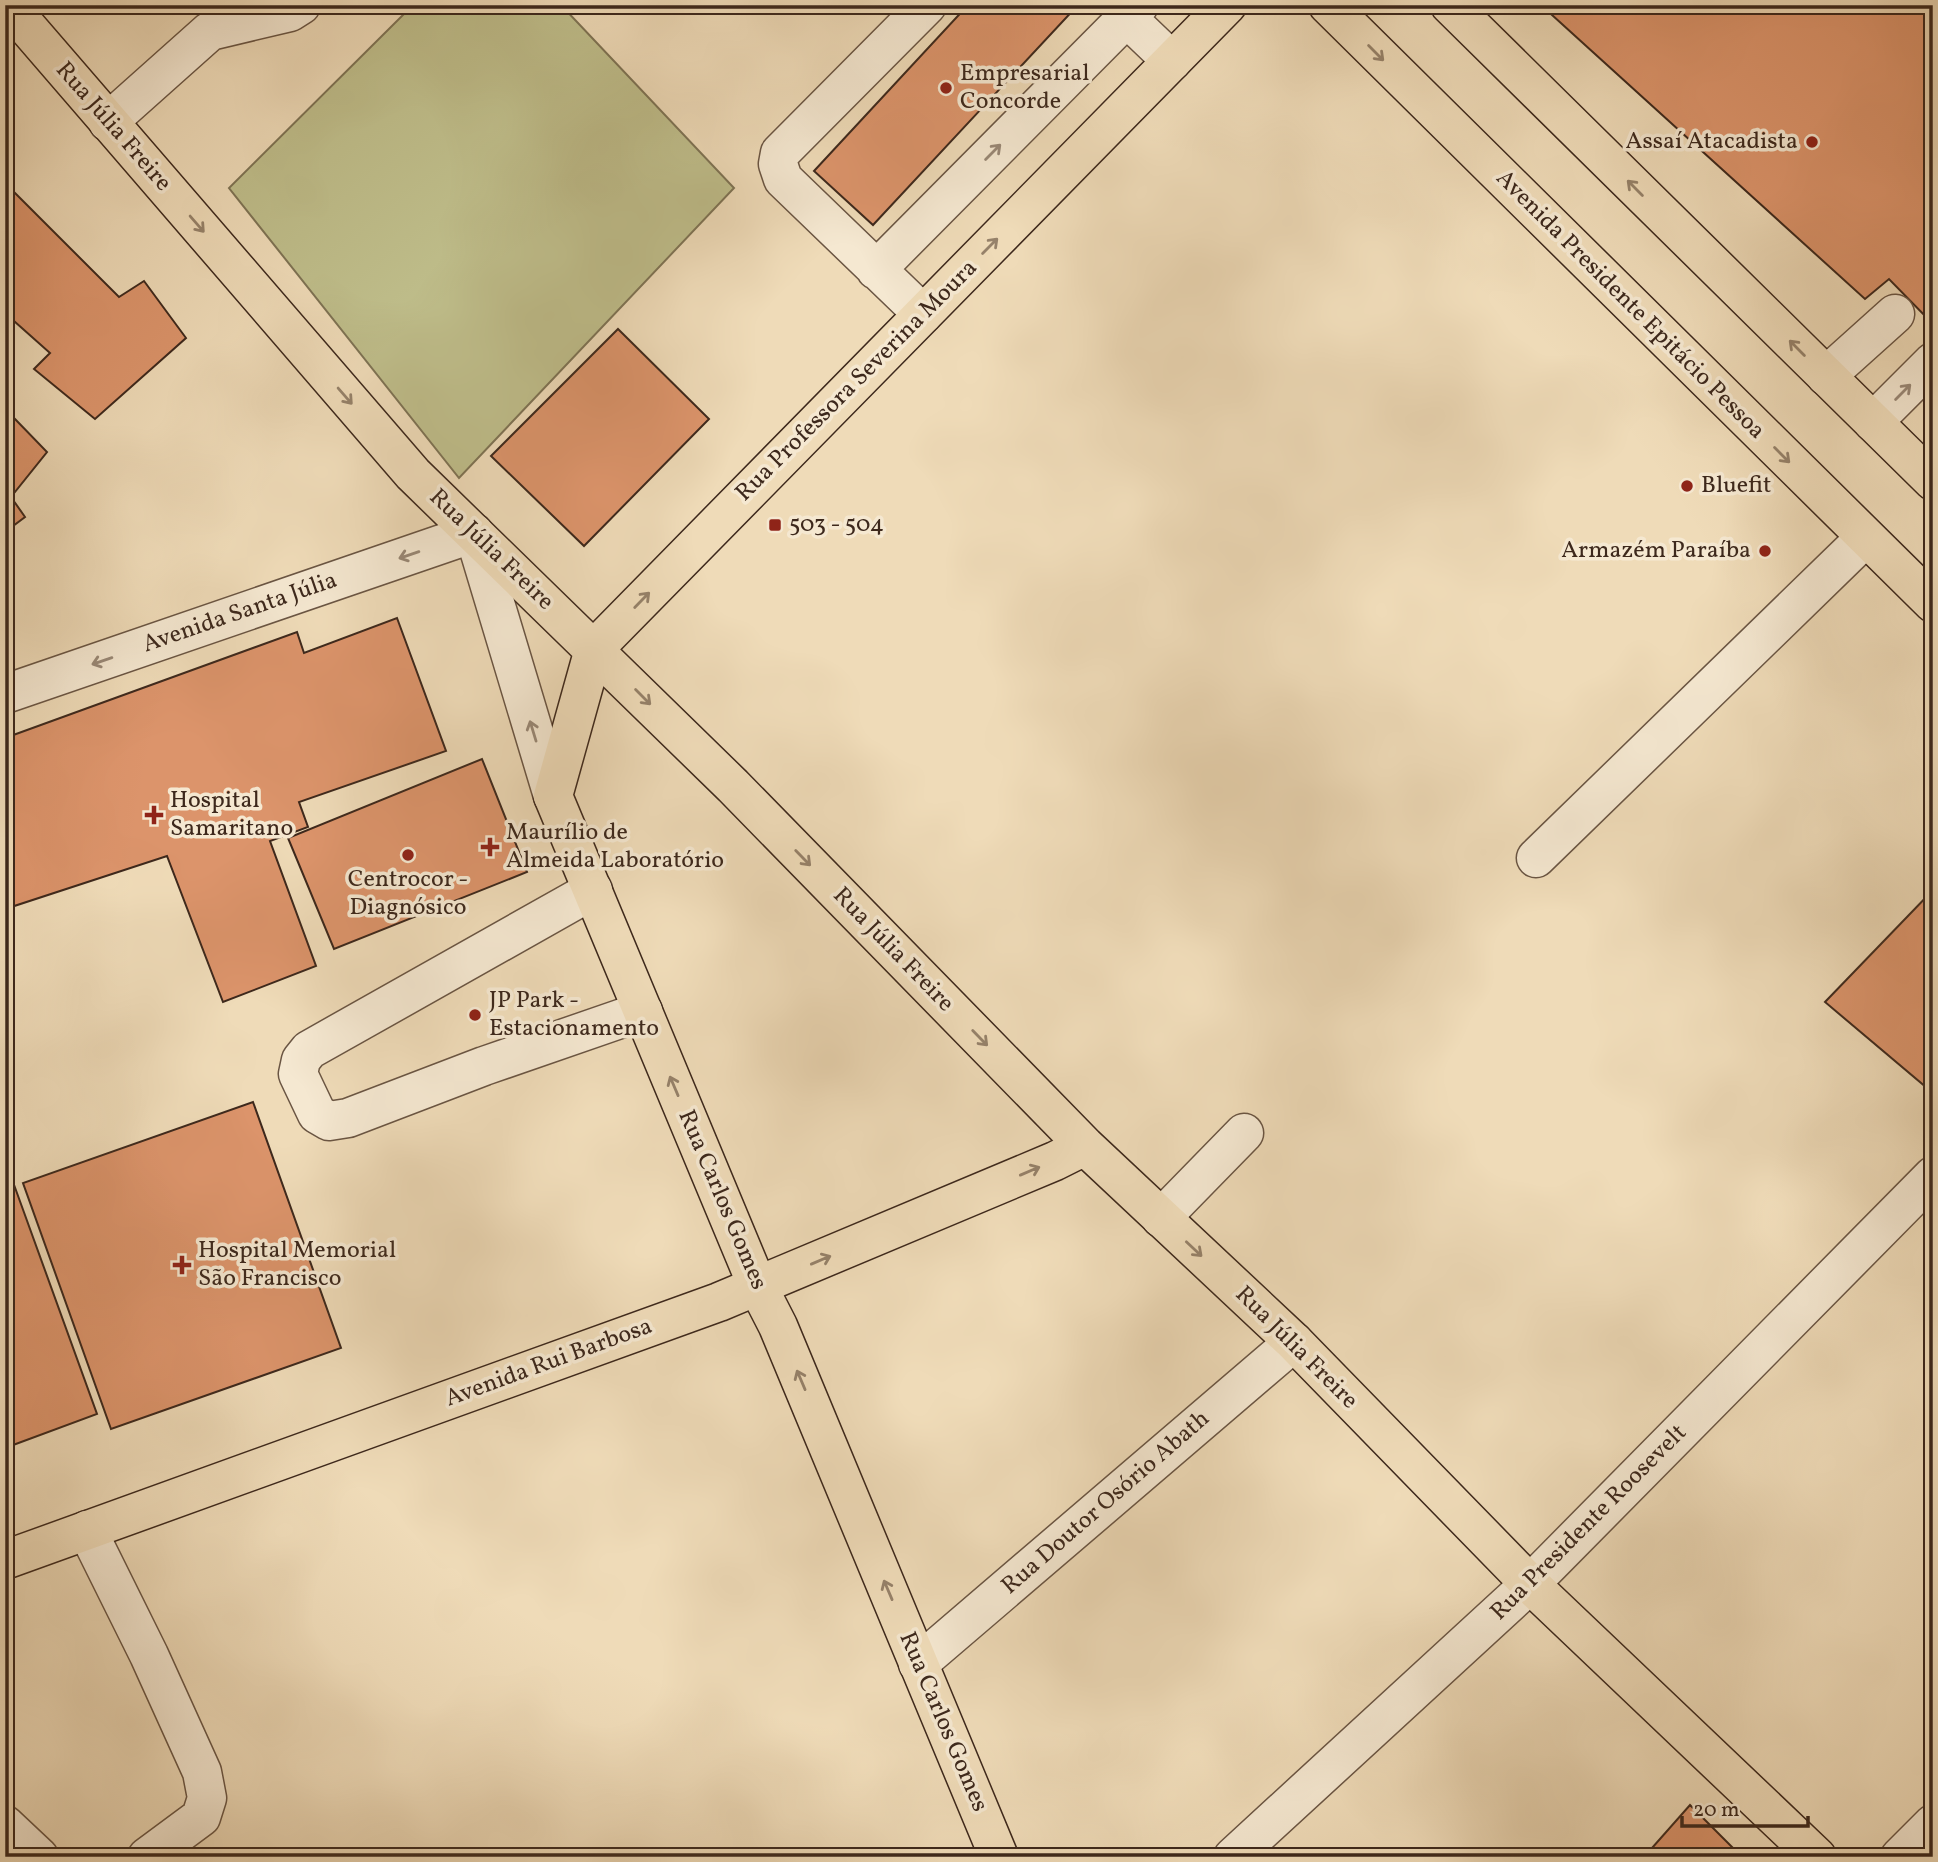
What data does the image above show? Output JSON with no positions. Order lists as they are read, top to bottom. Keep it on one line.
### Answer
{"streets":{"main road":["Rua Júlia Freire","Avenida Presidente Epitácio Pessoa","Rua Professora Severina Moura","Rua Carlos Gomes","Avenida Rui Barbosa"],"street":["Avenida Santa Júlia","Rua Doutor Osório Abath","Rua Presidente Roosevelt"]},"crossings":[["Rua Júlia Freire","Rua Professora Severina Moura"],["Rua Júlia Freire","Avenida Santa Júlia"],["Rua Júlia Freire","Rua Carlos Gomes"],["Rua Júlia Freire","Avenida Rui Barbosa"],["Rua Júlia Freire","Rua Doutor Osório Abath"],["Rua Júlia Freire","Rua Presidente Roosevelt"],["Rua Professora Severina Moura","Rua Carlos Gomes"],["Avenida Santa Júlia","Rua Carlos Gomes"],["Rua Carlos Gomes","Avenida Rui Barbosa"],["Rua Carlos Gomes","Rua Doutor Osório Abath"]],"one_way":["Rua Júlia Freire","Rua Professora Severina Moura","Avenida Santa Júlia","Rua Carlos Gomes"],"places":{"other":["Empresarial Concorde","Assaí Atacadista","Bluefit","Armazém Paraíba","Centrocor - Diagnósico","JP Park - Estacionamento"],"transit":["503 - 504"],"health":["Hospital Samaritano","Maurílio de Almeida Laboratório","Hospital Memorial São Francisco"]},"scale_bar":"20 m"}
